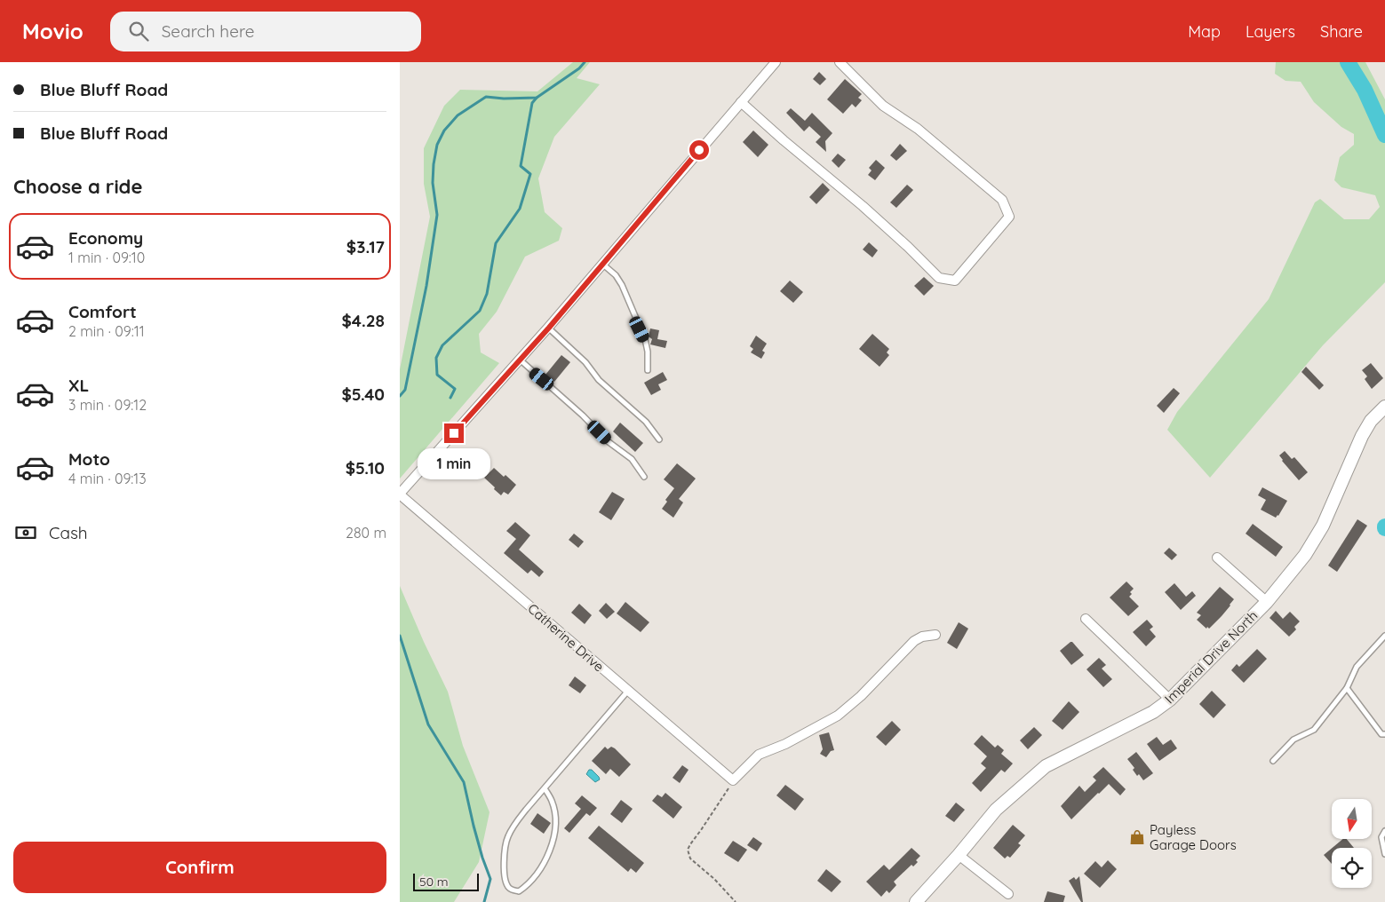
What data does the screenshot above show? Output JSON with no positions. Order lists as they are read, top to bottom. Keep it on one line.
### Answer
{"streets":{"street":["Catherine Drive","Imperial Drive North"]},"places":{"shop":["Payless Garage Doors"]},"scale_bar":"50 m","north":"bottom","page":{"header":"Movio","search":"Search here","nav":["Map","Layers","Share"],"banner":["Blue Bluff Road","Blue Bluff Road"],"heading":"Choose a ride","list":[{"name":"Economy","note":"1 min · 09:10","value":"$3.17"},{"name":"Comfort","note":"2 min · 09:11","value":"$4.28"},{"name":"XL","note":"3 min · 09:12","value":"$5.40"},{"name":"Moto","note":"4 min · 09:13","value":"$5.10"}],"bubble":"1 min","pay":["Cash","280 m"],"buttons":"Confirm","scale":"50 m"}}
